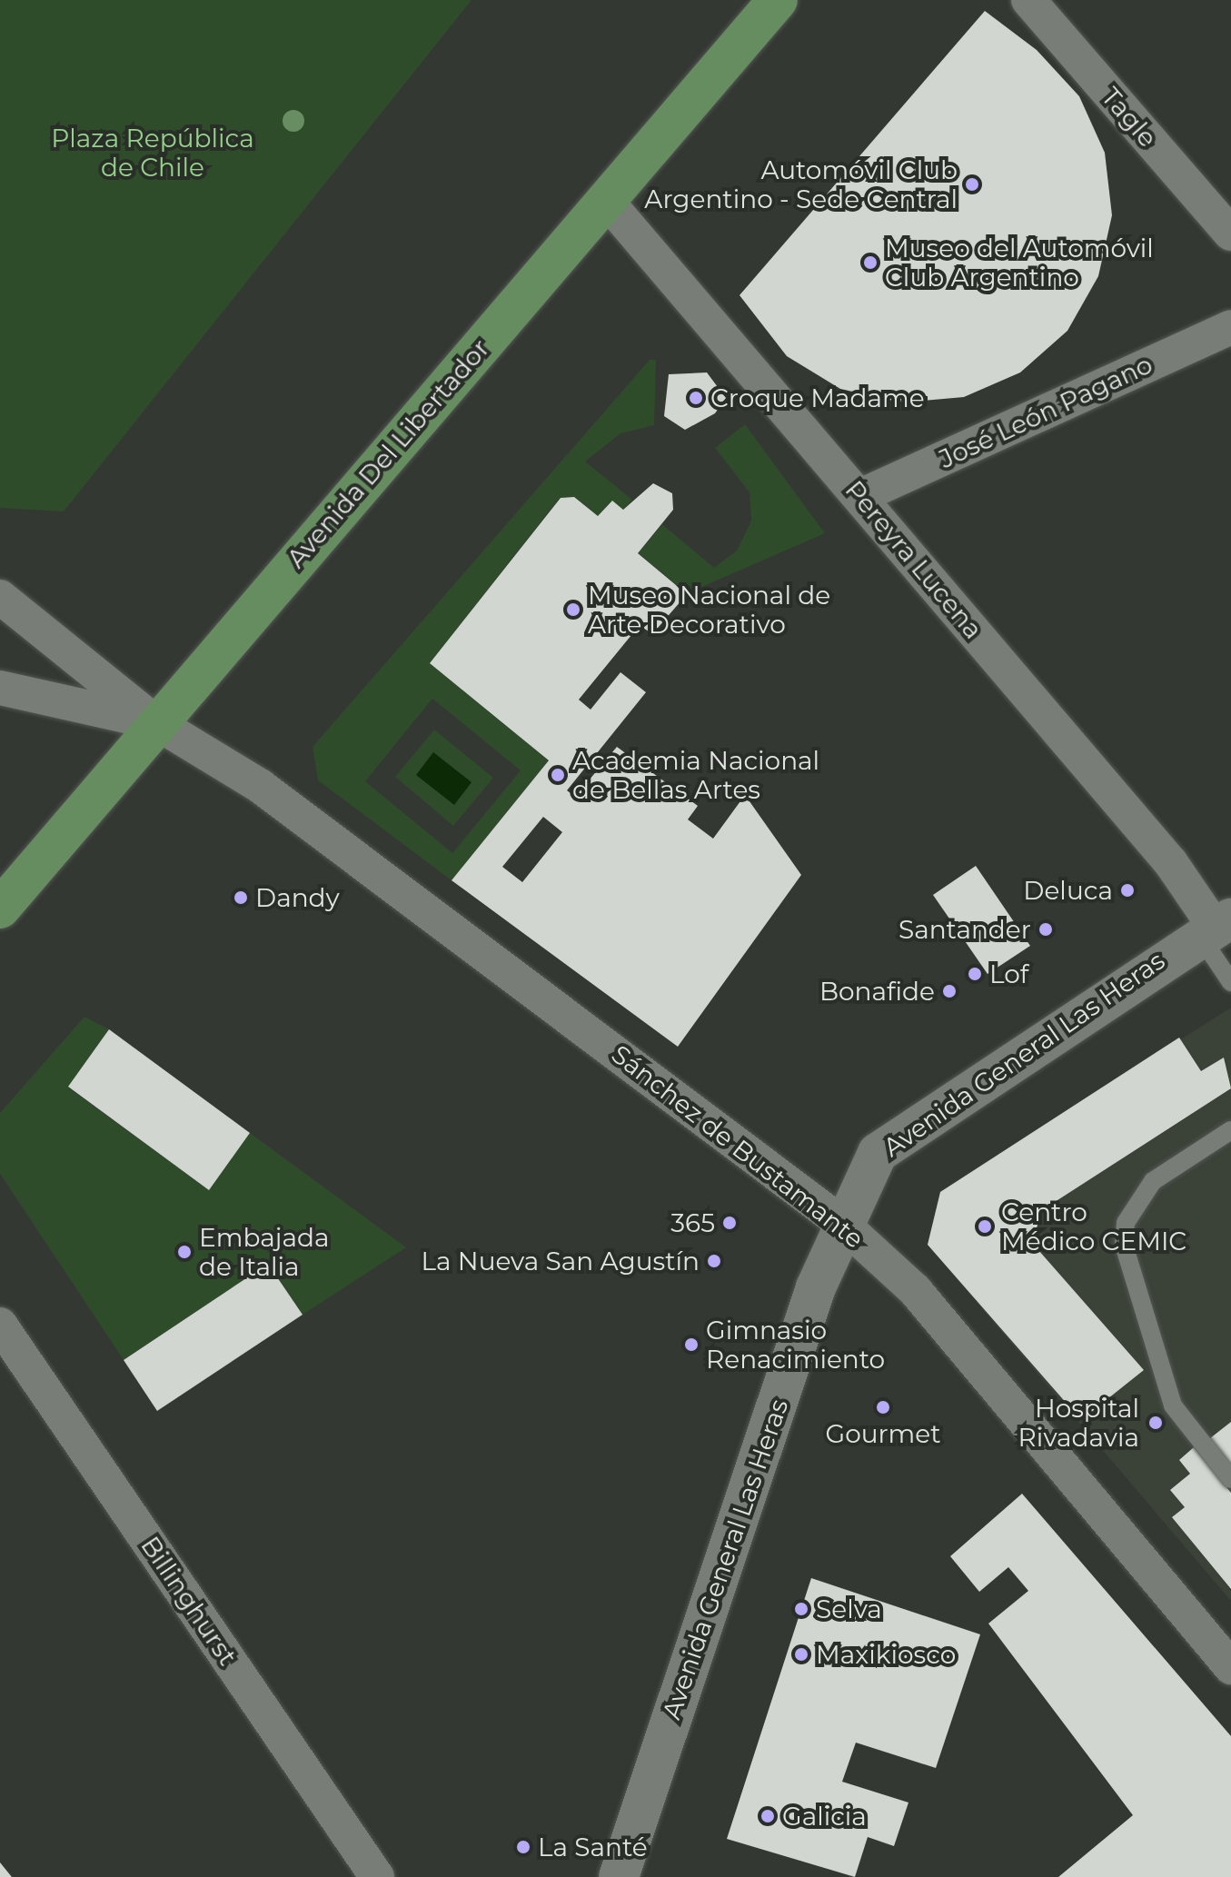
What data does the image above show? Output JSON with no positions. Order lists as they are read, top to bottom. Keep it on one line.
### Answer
{"streets":{"main road":["Avenida Del Libertador","Avenida General Las Heras"],"street":["Tagle","José León Pagano","Pereyra Lucena","Sánchez de Bustamante","Billinghurst"]},"crossings":[["José León Pagano","Pereyra Lucena"],["Avenida Del Libertador","Pereyra Lucena"],["Avenida Del Libertador","Sánchez de Bustamante"],["Pereyra Lucena","Avenida General Las Heras"],["Avenida General Las Heras","Sánchez de Bustamante"]],"parks":["Plaza República de Chile"],"places":["Automóvil Club Argentino - Sede Central","Museo del Automóvil Club Argentino","Croque Madame","Museo Nacional de Arte Decorativo","Academia Nacional de Bellas Artes","Deluca","Dandy","Santander","Lof","Bonafide","365","Centro Médico CEMIC","Embajada de Italia","La Nueva San Agustín","Gimnasio Renacimiento","Gourmet","Hospital Rivadavia","Selva","Maxikiosco","Galicia","La Santé"]}
